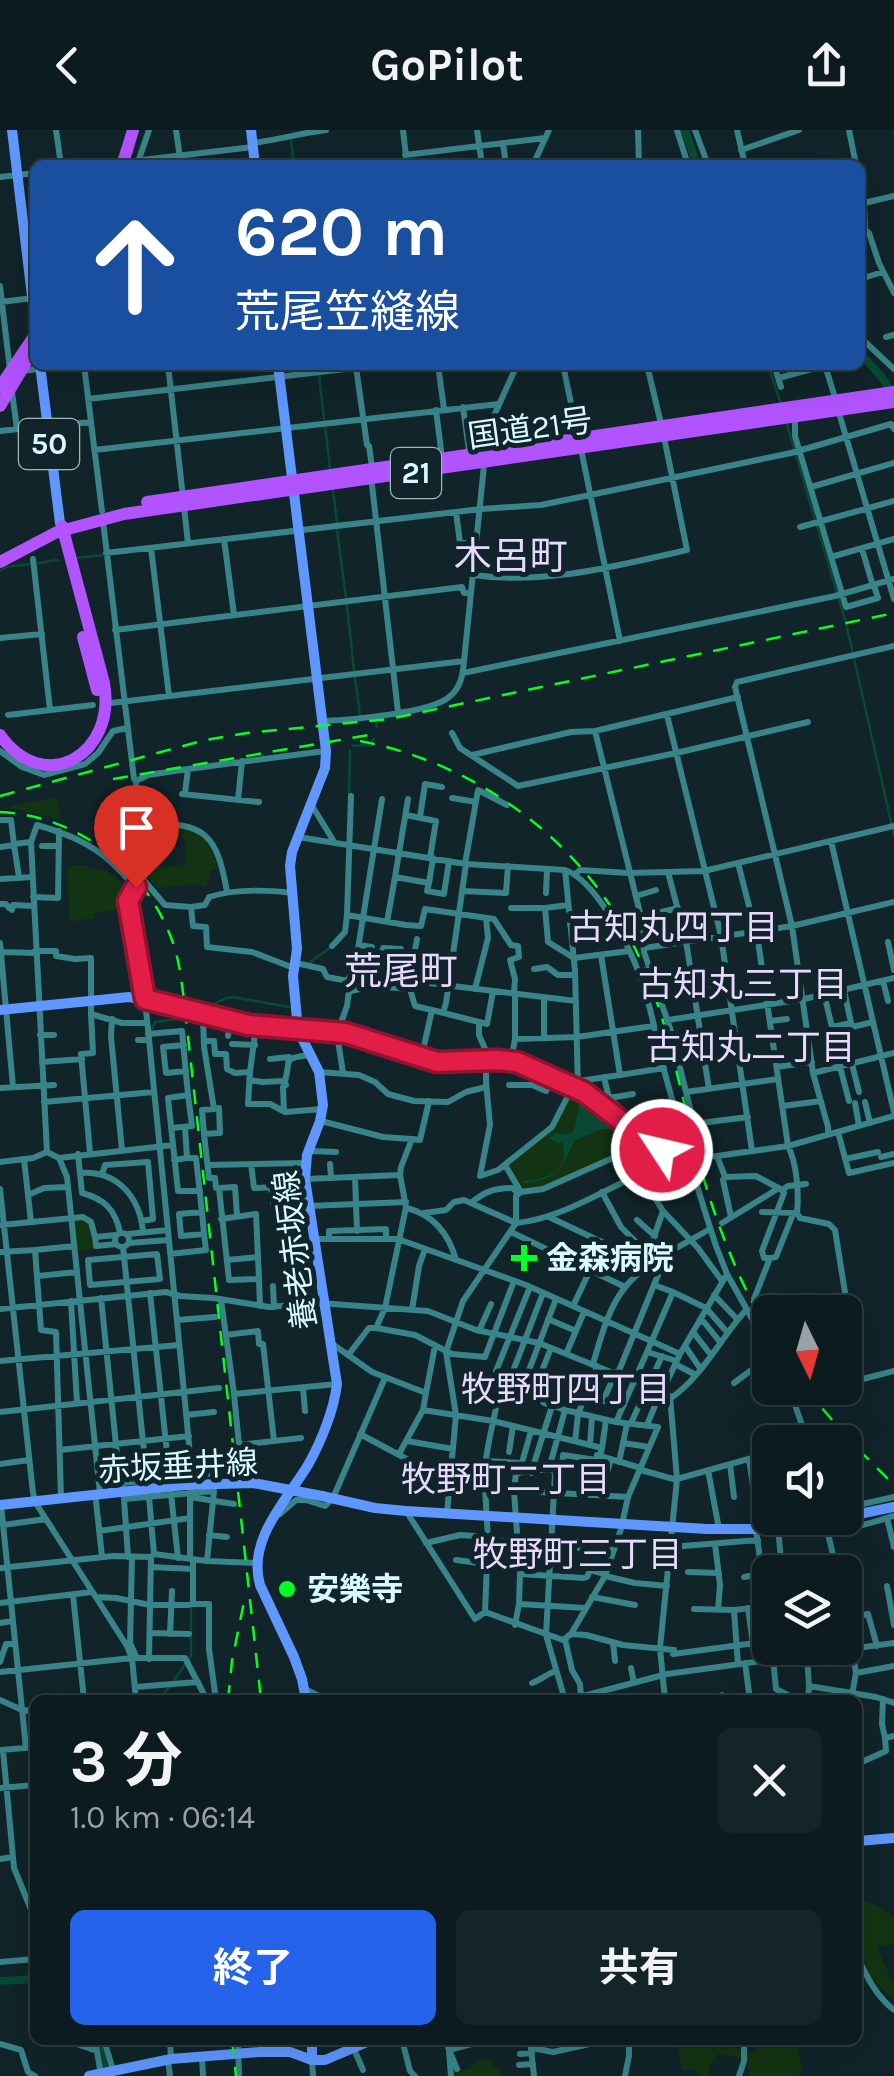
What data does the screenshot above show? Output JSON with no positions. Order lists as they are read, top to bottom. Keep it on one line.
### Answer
{"streets":{"highway":["国道21号","21"],"main road":["50","養老赤坂線","赤坂垂井線"]},"crossings":[["国道21号","50"],["国道21号","21"],["国道21号","養老赤坂線"],["50","21"]],"districts":["木呂町","古知丸四丁目","荒尾町","古知丸三丁目","古知丸二丁目","牧野町四丁目","牧野町二丁目","牧野町三丁目"],"places":{"health":["金森病院"],"other":["安樂寺"]},"north":"bottom","page":{"header":"GoPilot","turn":["620 m","荒尾笠縫線"],"heading":["3 分","1.0 km · 06:14"],"buttons":["終了","共有"]}}
